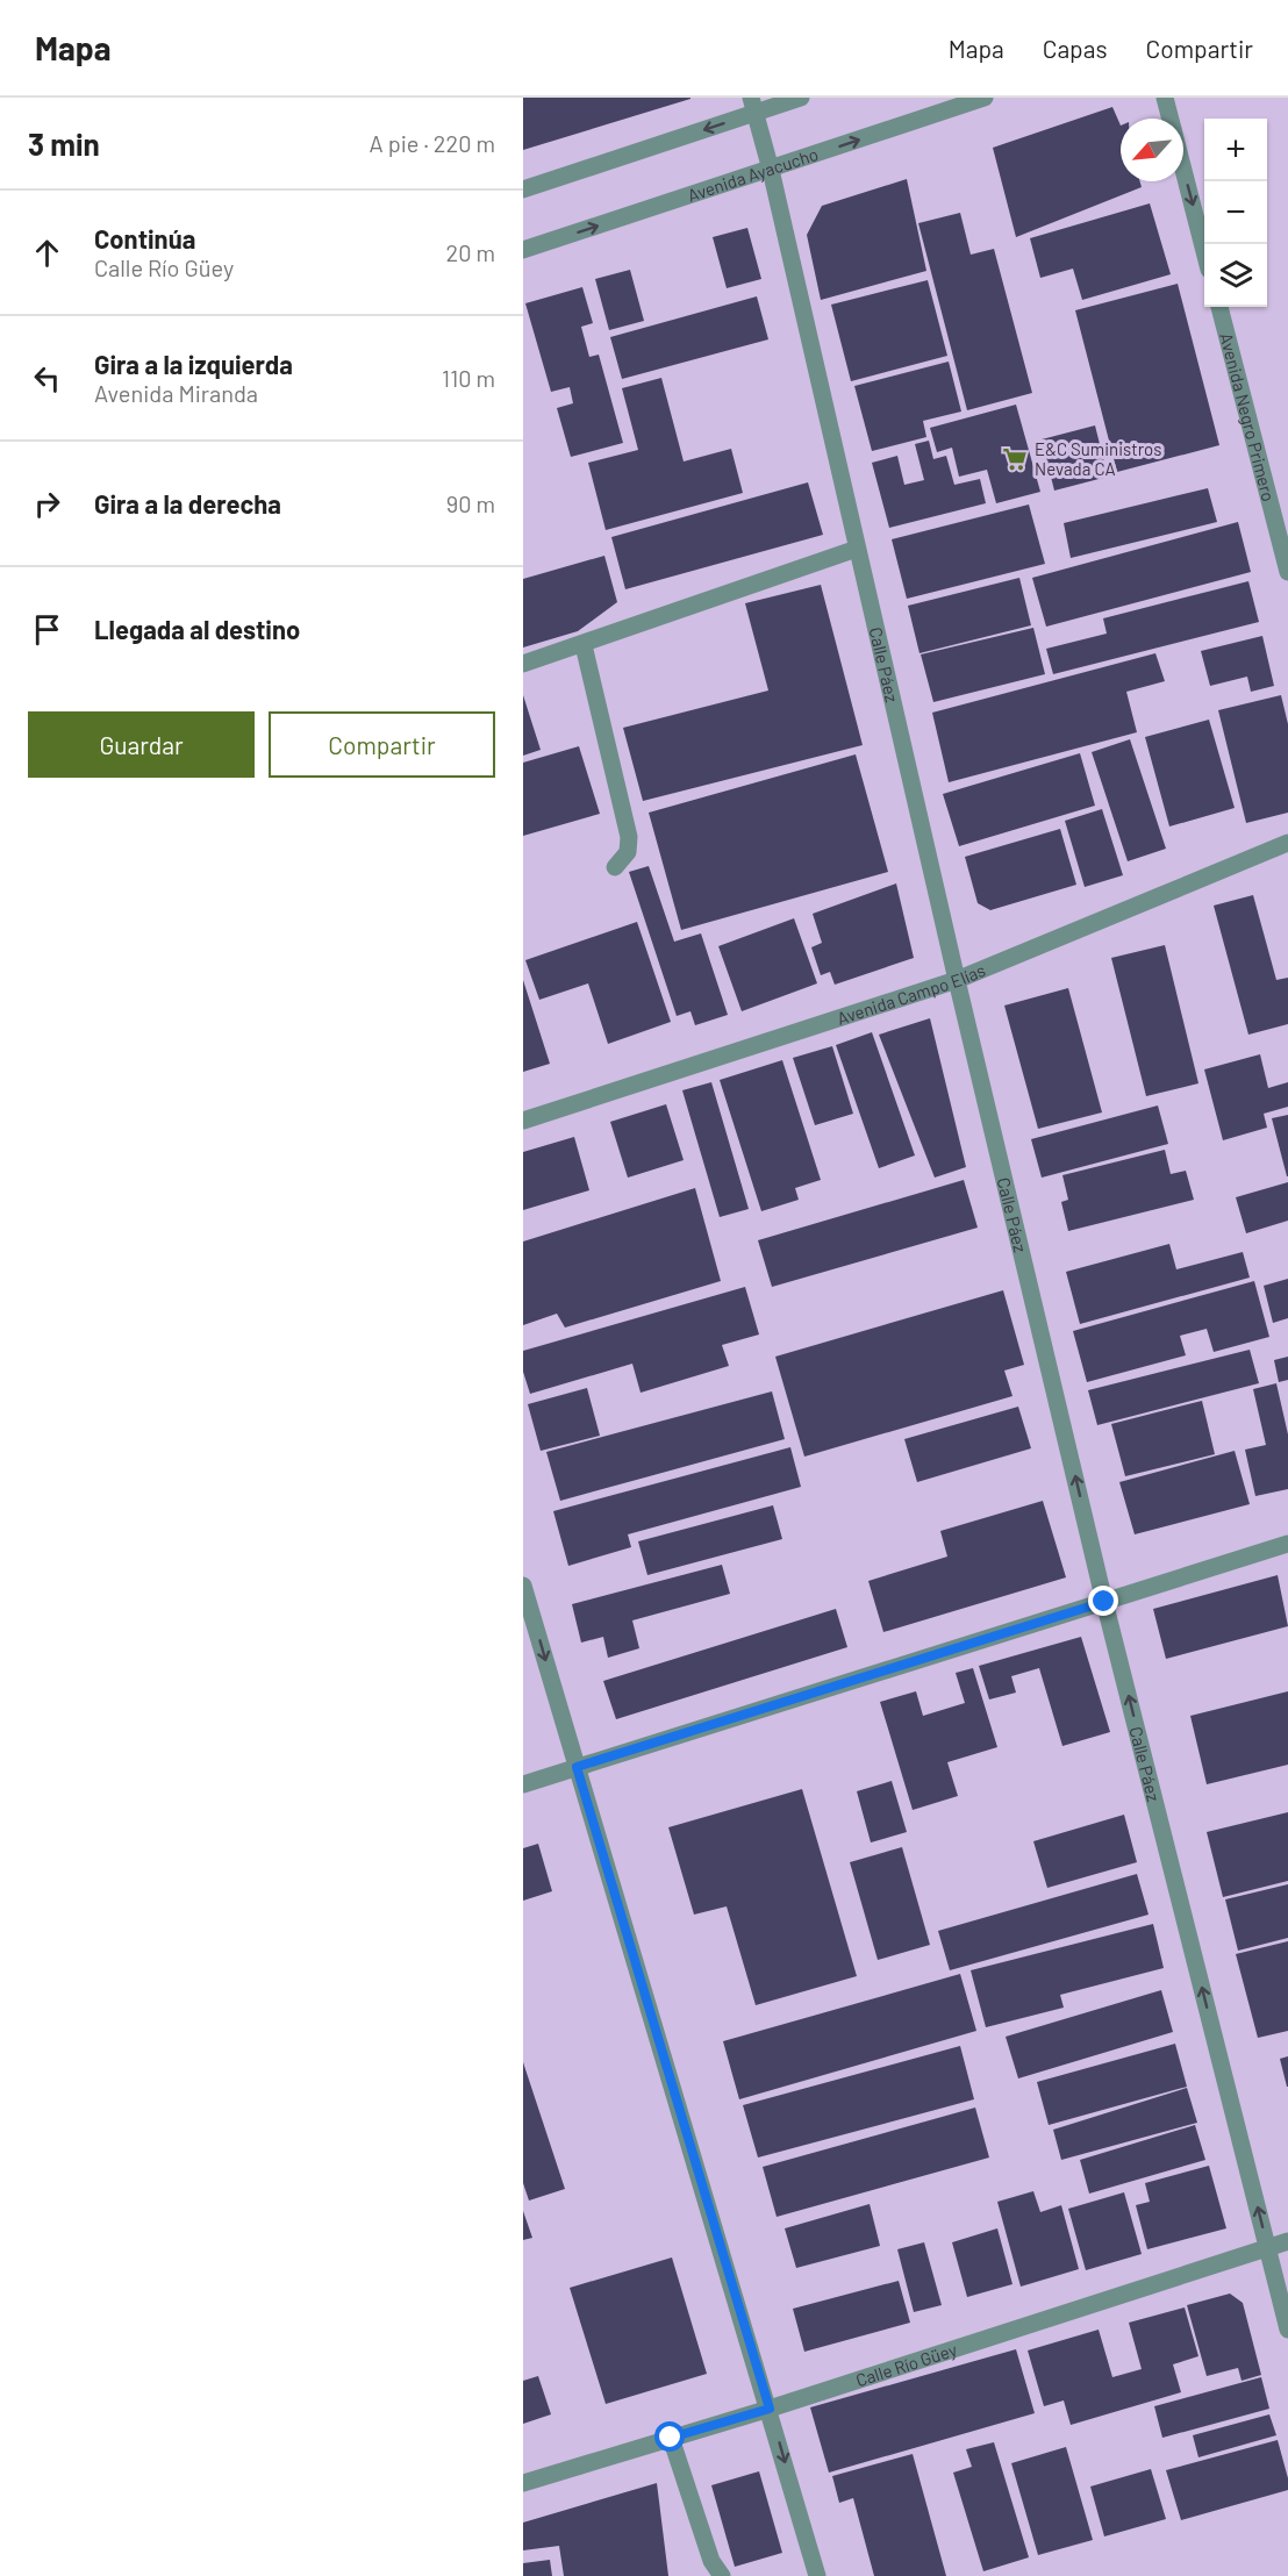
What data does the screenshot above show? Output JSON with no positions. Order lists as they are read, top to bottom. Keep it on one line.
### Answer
{"streets":{"street":["Avenida Ayacucho","Avenida Negro Primero","Calle Páez","Avenida Campo Elías","Calle Río Güey"]},"crossings":[["Avenida Ayacucho","Calle Páez"],["Calle Páez","Avenida Campo Elías"],["Calle Páez","Calle Río Güey"]],"one_way":["Calle Páez"],"places":{"supermarket":["E&C Suministros Nevada CA"]},"north":"bottom left","page":{"header":"Mapa","nav":["Mapa","Capas","Compartir"],"heading":["3 min","A pie · 220 m"],"map_buttons":["+","−"],"list":[["Continúa","Calle Río Güey","20 m"],["Gira a la izquierda","Avenida Miranda","110 m"],["Gira a la derecha","90 m"],"Llegada al destino"],"buttons":["Guardar","Compartir"]}}
